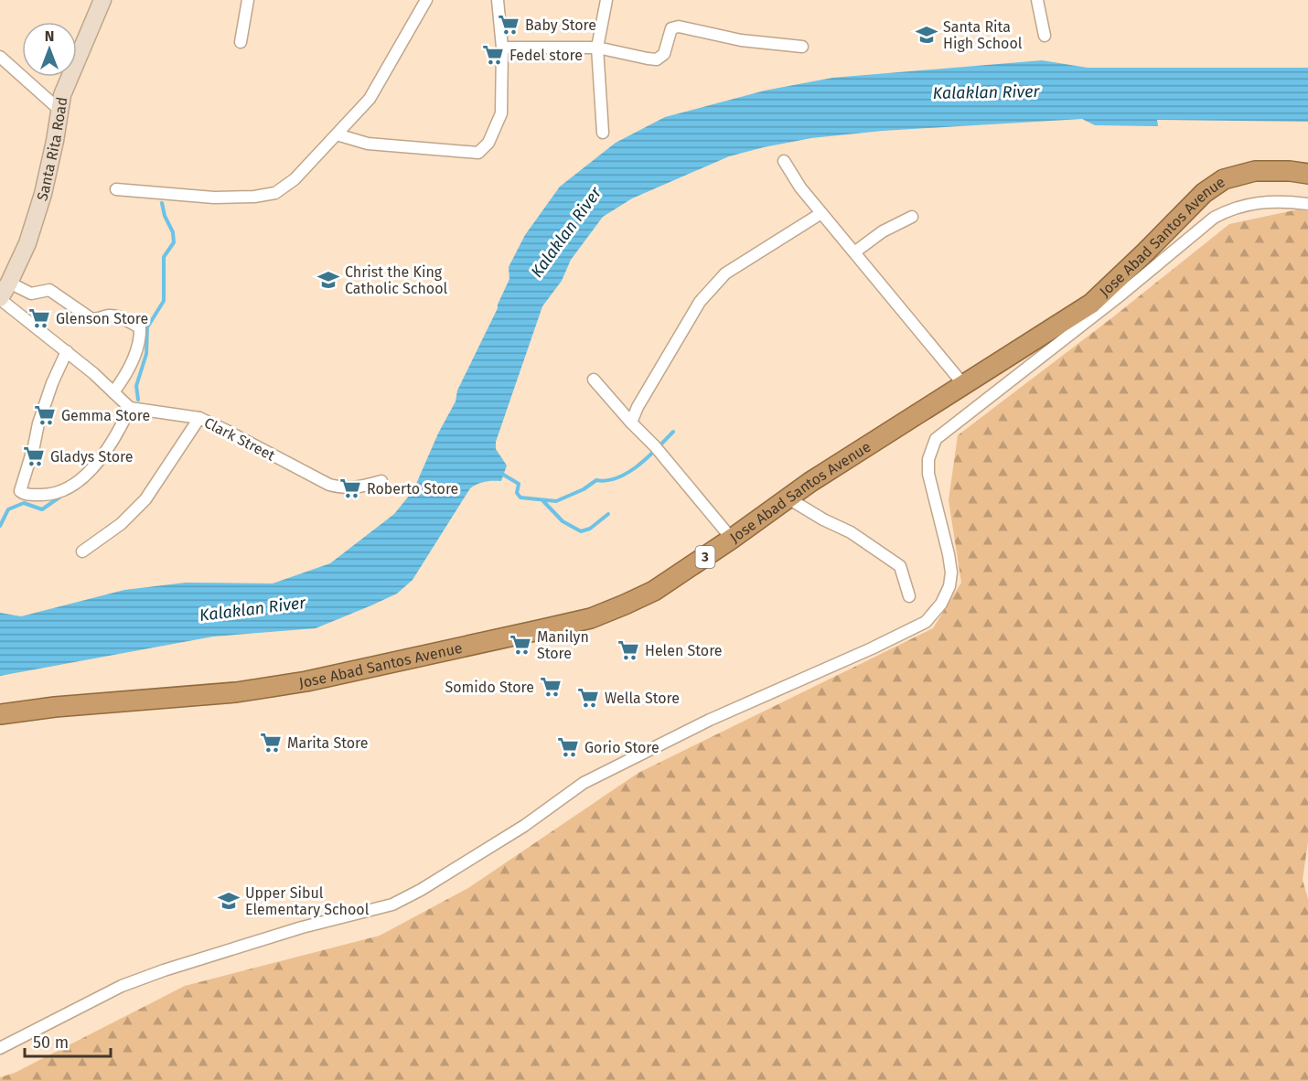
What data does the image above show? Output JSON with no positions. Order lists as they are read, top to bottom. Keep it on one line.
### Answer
{"streets":{"highway":["Jose Abad Santos Avenue","3"],"main road":["Santa Rita Road"],"street":["Clark Street"]},"water":["Kalaklan River"],"places":{"supermarket":["Baby Store","Fedel store","Glenson Store","Gemma Store","Gladys Store","Roberto Store","Manilyn Store","Helen Store","Somido Store","Wella Store","Marita Store","Gorio Store"],"school or university":["Santa Rita High School","Christ the King Catholic School","Upper Sibul Elementary School"]},"scale_bar":"50 m","north":"top"}
